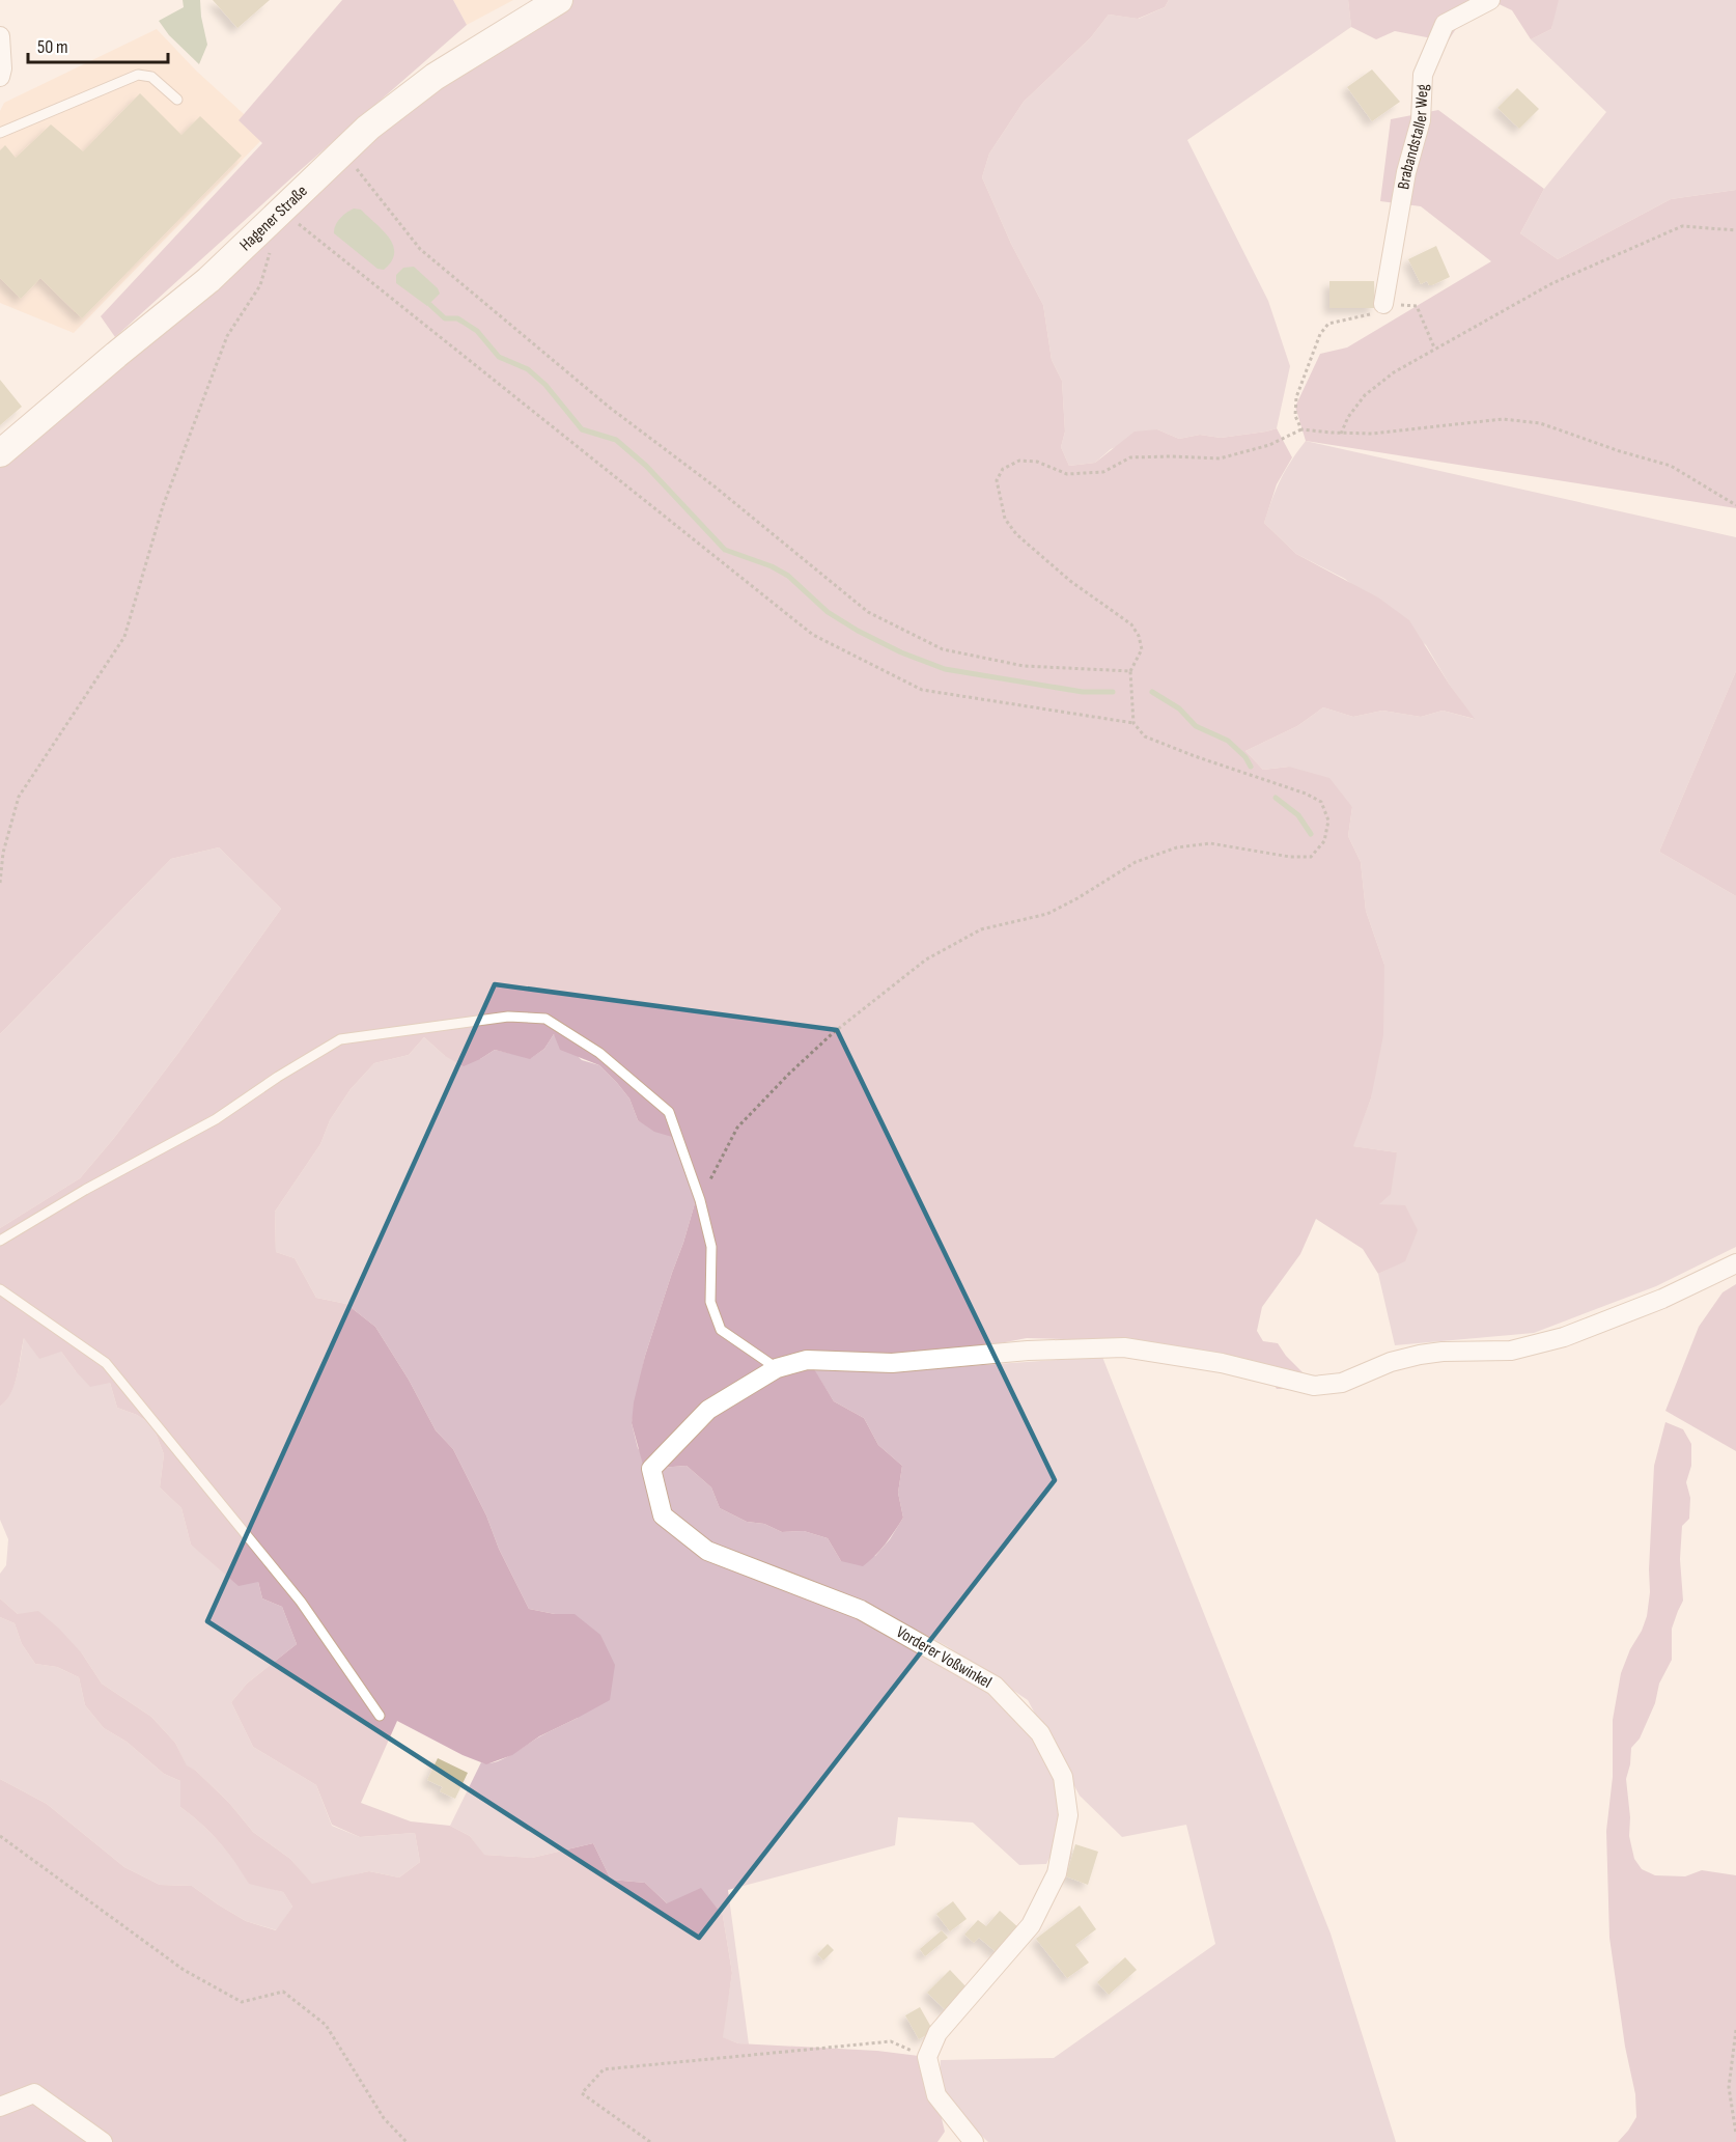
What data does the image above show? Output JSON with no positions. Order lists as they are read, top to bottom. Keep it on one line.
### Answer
{"streets":{"main road":["Hagener Straße"],"street":["Brabandstaller Weg","Vorderer Voßwinkel"]},"scale_bar":"50 m"}
